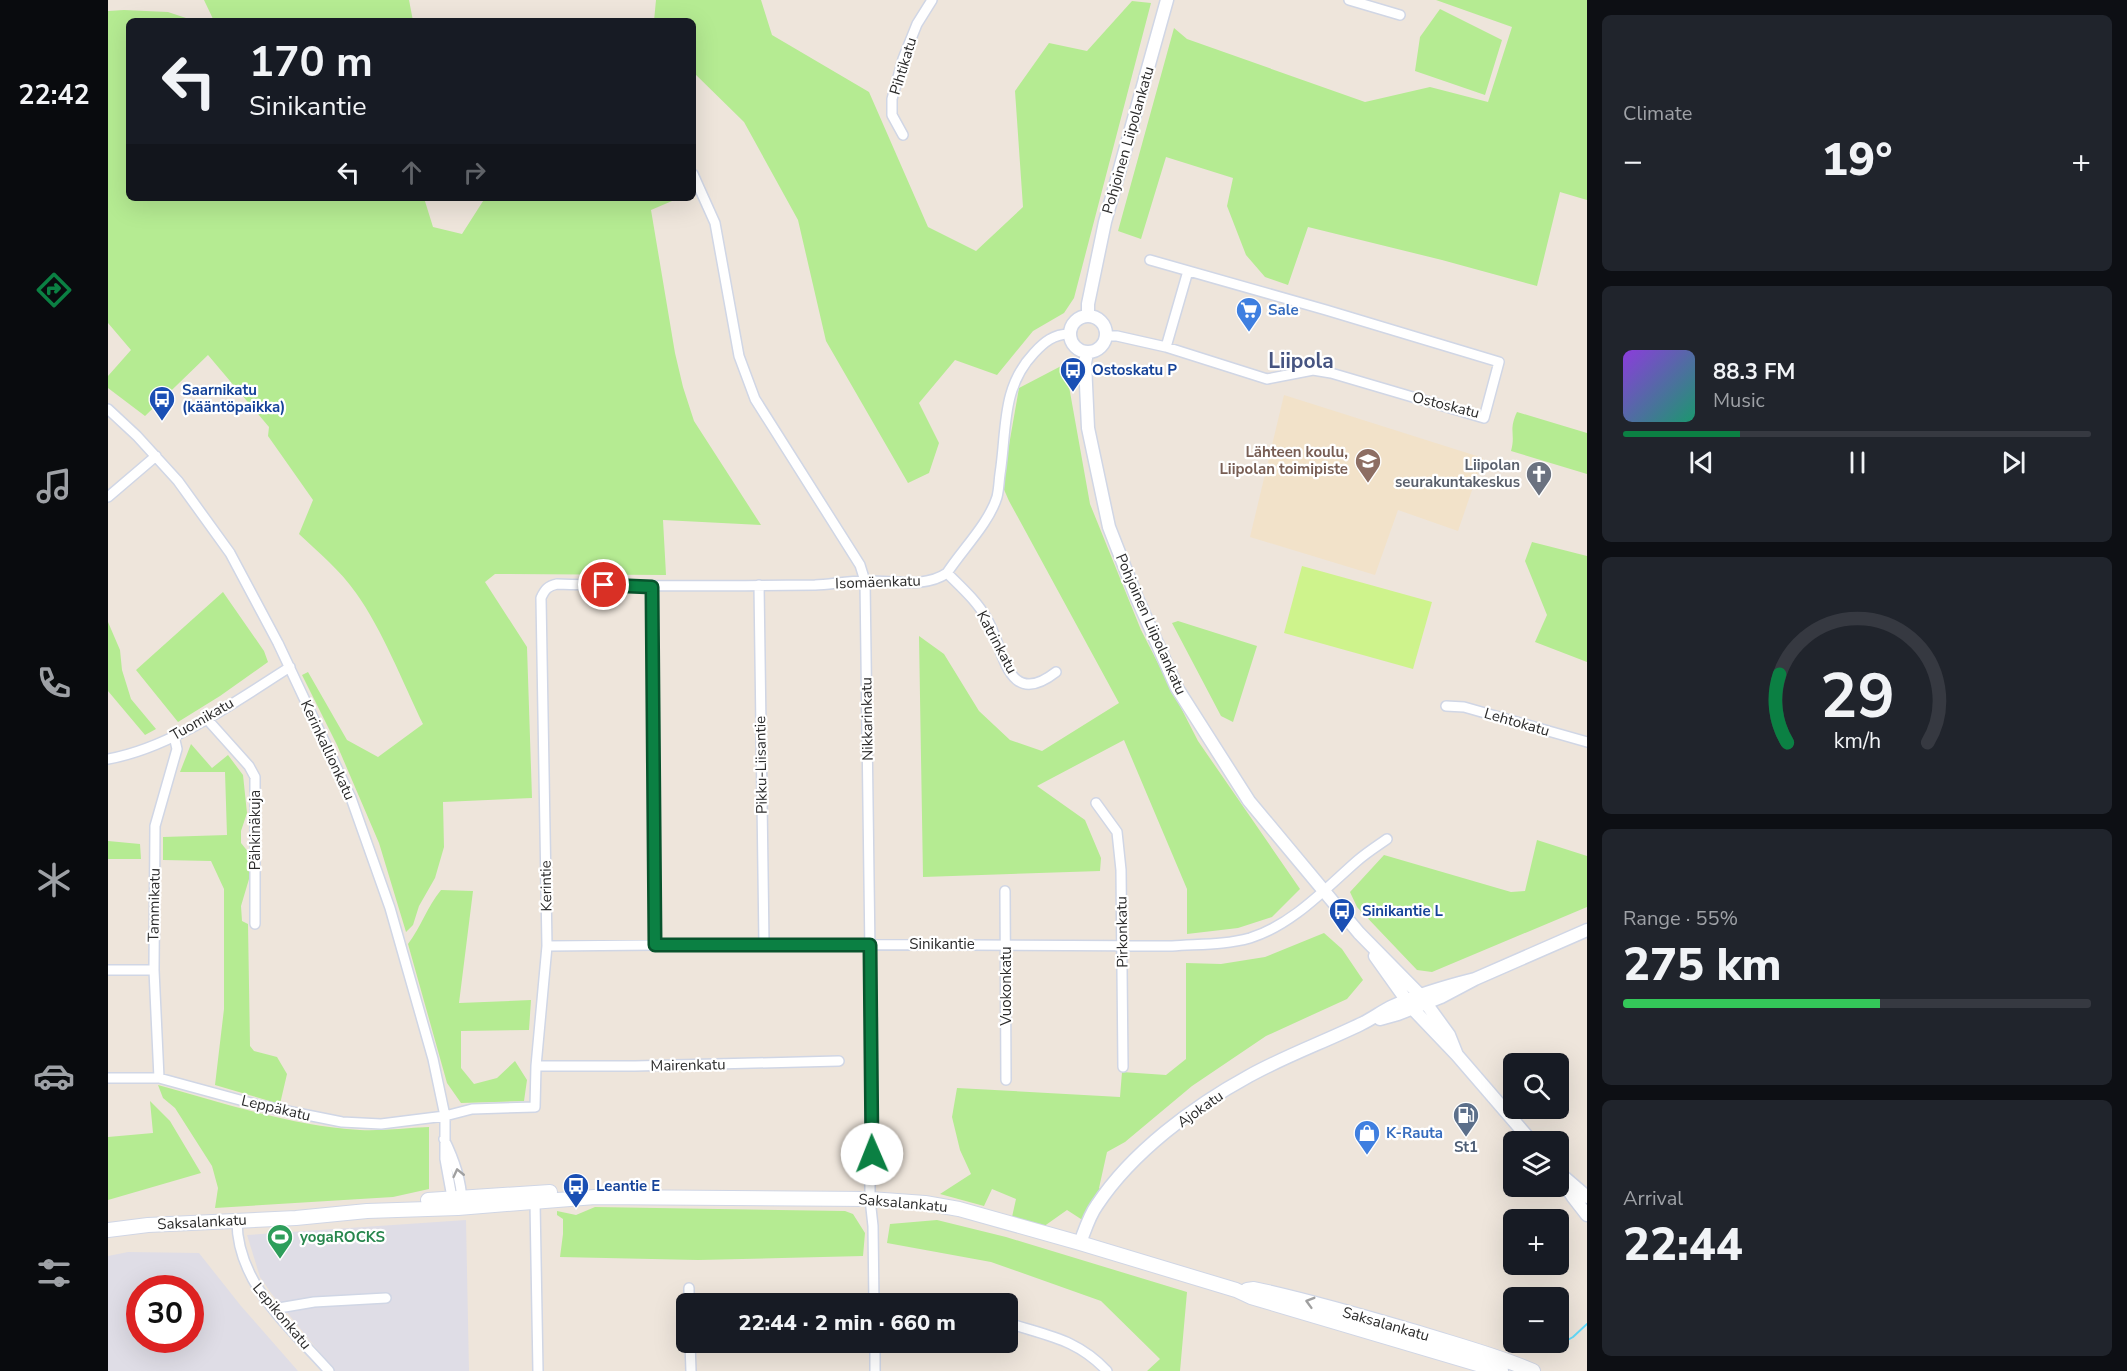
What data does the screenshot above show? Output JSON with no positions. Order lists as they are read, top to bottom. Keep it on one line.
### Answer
{"streets":{"main road":["Saksalankatu"],"street":["Pihtikatu","Pohjoinen Liipolankatu","Ostoskatu","Isomäenkatu","Katrinkatu","Tuomikatu","Nikkarinkatu","Lehtokatu","Kerinkallionkatu","Pikku-Liisantie","Pähkinäkuja","Kerintie","Tammikatu","Pirkonkatu","Sinikantie","Vuokonkatu","Mairenkatu","Leppäkatu","Ajokatu","Lepikonkatu"]},"crossings":[["Pohjoinen Liipolankatu","Ostoskatu"],["Pohjoinen Liipolankatu","Sinikantie"],["Pohjoinen Liipolankatu","Ajokatu"],["Isomäenkatu","Katrinkatu"],["Isomäenkatu","Nikkarinkatu"],["Isomäenkatu","Pikku-Liisantie"],["Isomäenkatu","Kerintie"],["Tuomikatu","Kerinkallionkatu"],["Tuomikatu","Pähkinäkuja"],["Tuomikatu","Tammikatu"],["Nikkarinkatu","Sinikantie"],["Nikkarinkatu","Saksalankatu"],["Kerinkallionkatu","Kerintie"],["Kerinkallionkatu","Leppäkatu"],["Kerinkallionkatu","Saksalankatu"],["Pikku-Liisantie","Sinikantie"],["Kerintie","Sinikantie"],["Kerintie","Mairenkatu"],["Kerintie","Leppäkatu"],["Tammikatu","Leppäkatu"],["Pirkonkatu","Sinikantie"],["Sinikantie","Vuokonkatu"],["Ajokatu","Saksalankatu"],["Saksalankatu","Lepikonkatu"]],"districts":["Liipola"],"places":{"supermarket":["Sale"],"bus stop":["Ostoskatu P","Saarnikatu (kääntöpaikka)","Sinikantie L","Leantie E"],"school or university":["Lähteen koulu, Liipolan toimipiste"],"church":["Liipolan seurakuntakeskus"],"fuel station":["St1"],"shop":["K-Rauta"],"sports":["yogaROCKS"]},"page":{"tabs":"22:42","tile":["Climate",["Range · 55%","275 km"],["Arrival","22:44"]],"turn":["170 m","Sinikantie"],"heat":["−","19°","+"],"song":["88.3 FM","Music"],"map_buttons":["+","−"],"limit":"30","trip":"22:44 · 2 min · 660 m","gauge":["29","km/h"]}}
